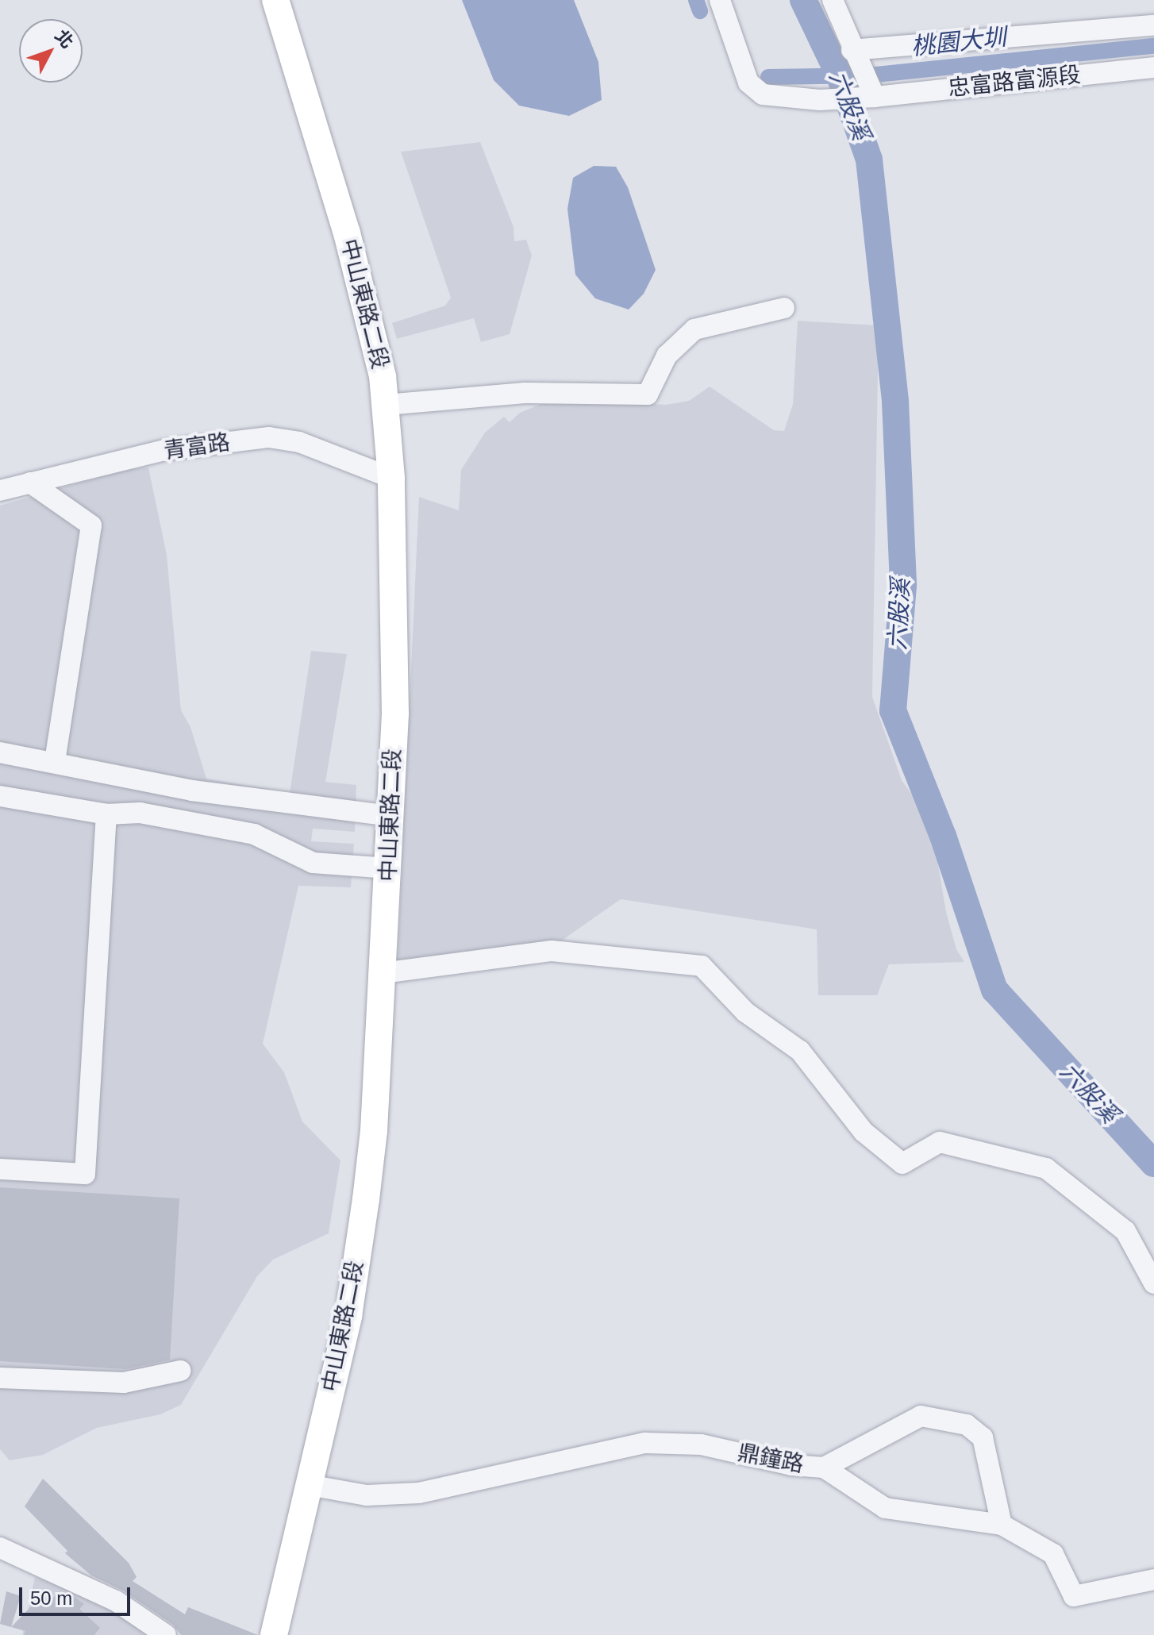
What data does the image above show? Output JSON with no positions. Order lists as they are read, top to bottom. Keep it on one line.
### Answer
{"streets":{"main road":["中山東路二段"],"street":["忠富路富源段","青富路","鼎鐘路"]},"crossings":[["中山東路二段","青富路"],["中山東路二段","鼎鐘路"]],"water":["桃園大圳","六股溪"],"scale_bar":"50 m","north":"top right"}
